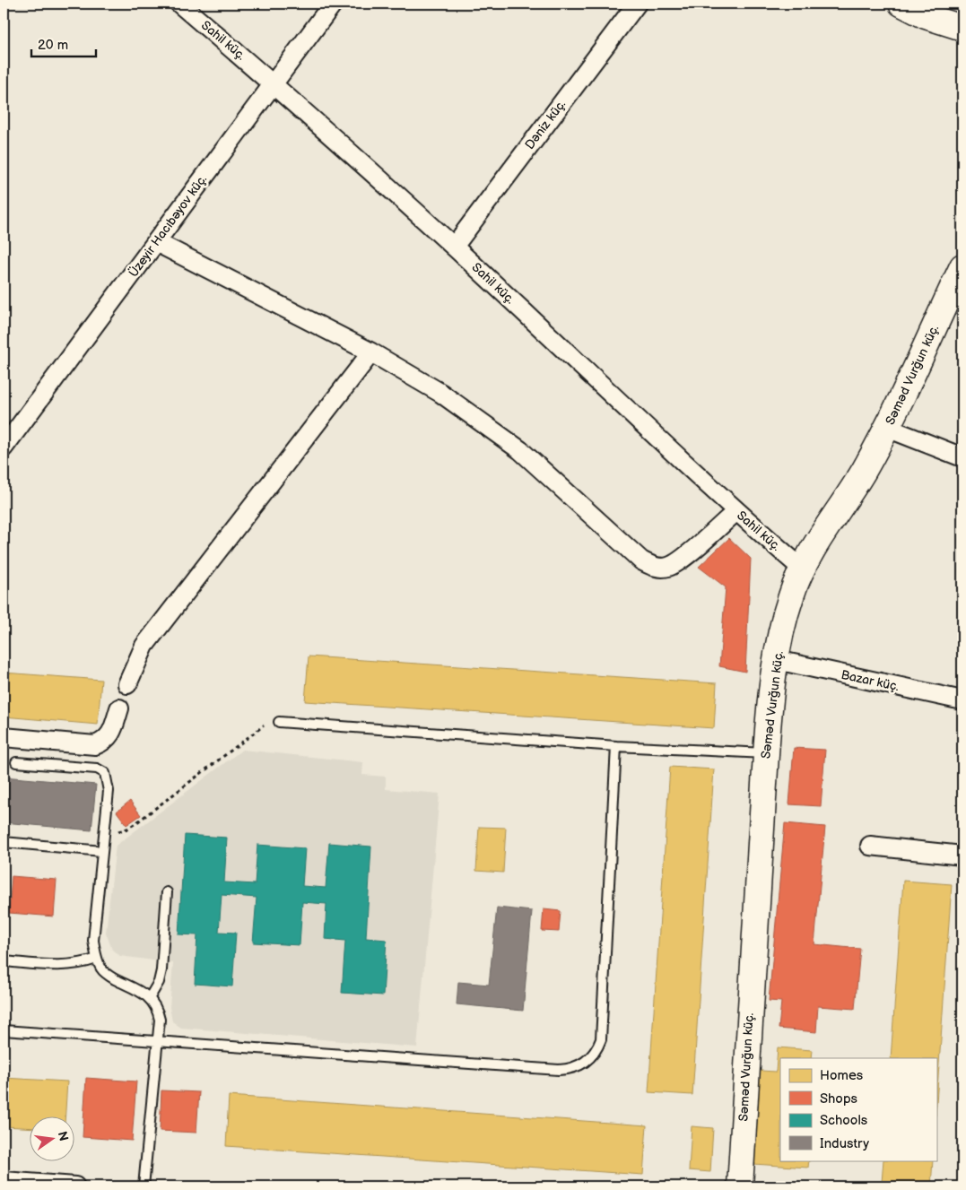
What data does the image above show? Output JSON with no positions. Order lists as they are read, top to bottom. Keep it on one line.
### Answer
{"streets":{"main road":["Səməd Vurğun küç."],"street":["Sahil küç.","Dәniz küç.","Üzeyir Hacıbəyov küç.","Bazar küç."]},"crossings":[["Sahil küç.","Dәniz küç."],["Sahil küç.","Üzeyir Hacıbəyov küç."],["Sahil küç.","Səməd Vurğun küç."],["Səməd Vurğun küç.","Bazar küç."]],"legend":["Homes","Shops","Schools","Industry"],"scale_bar":"20 m","north":"right"}
